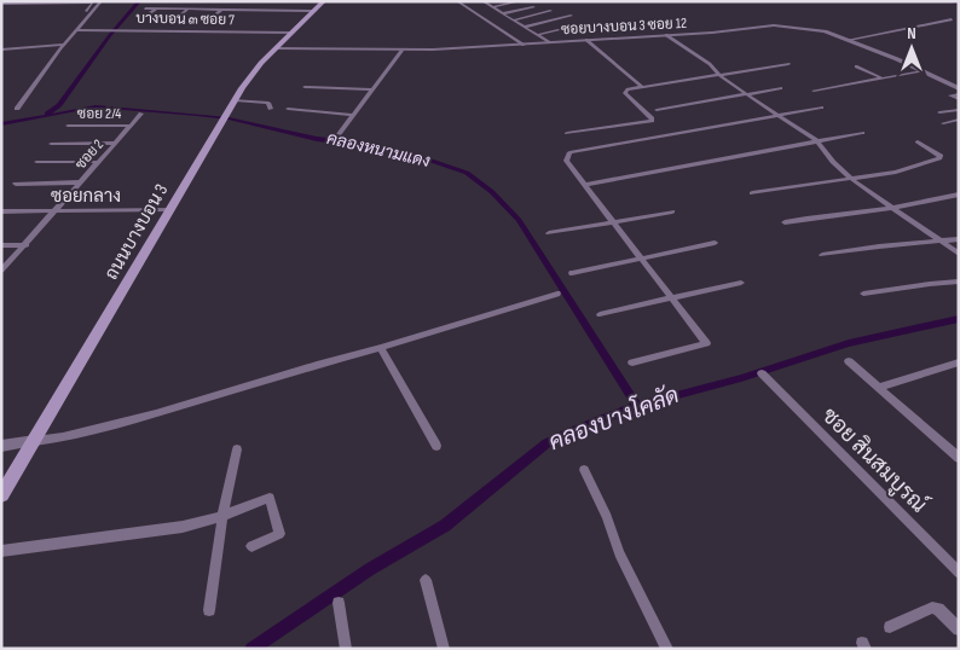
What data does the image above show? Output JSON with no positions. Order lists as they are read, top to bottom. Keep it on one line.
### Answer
{"streets":{"main road":["ถนนบางบอน 3"],"street":["บางบอน ๓ ซอย 7","ซอยบางบอน 3 ซอย 12","ซอย 2/4","ซอย 2","ซอยกลาง","ซอย สินสมบูรณ์"]},"crossings":[["บางบอน ๓ ซอย 7","ถนนบางบอน 3"],["ซอยบางบอน 3 ซอย 12","ถนนบางบอน 3"],["ซอย 2/4","ซอย 2"],["ซอย 2","ซอยกลาง"],["ซอยกลาง","ถนนบางบอน 3"]],"water":["คลองหนามแดง","คลองบางโคลัด"],"north":"top"}
